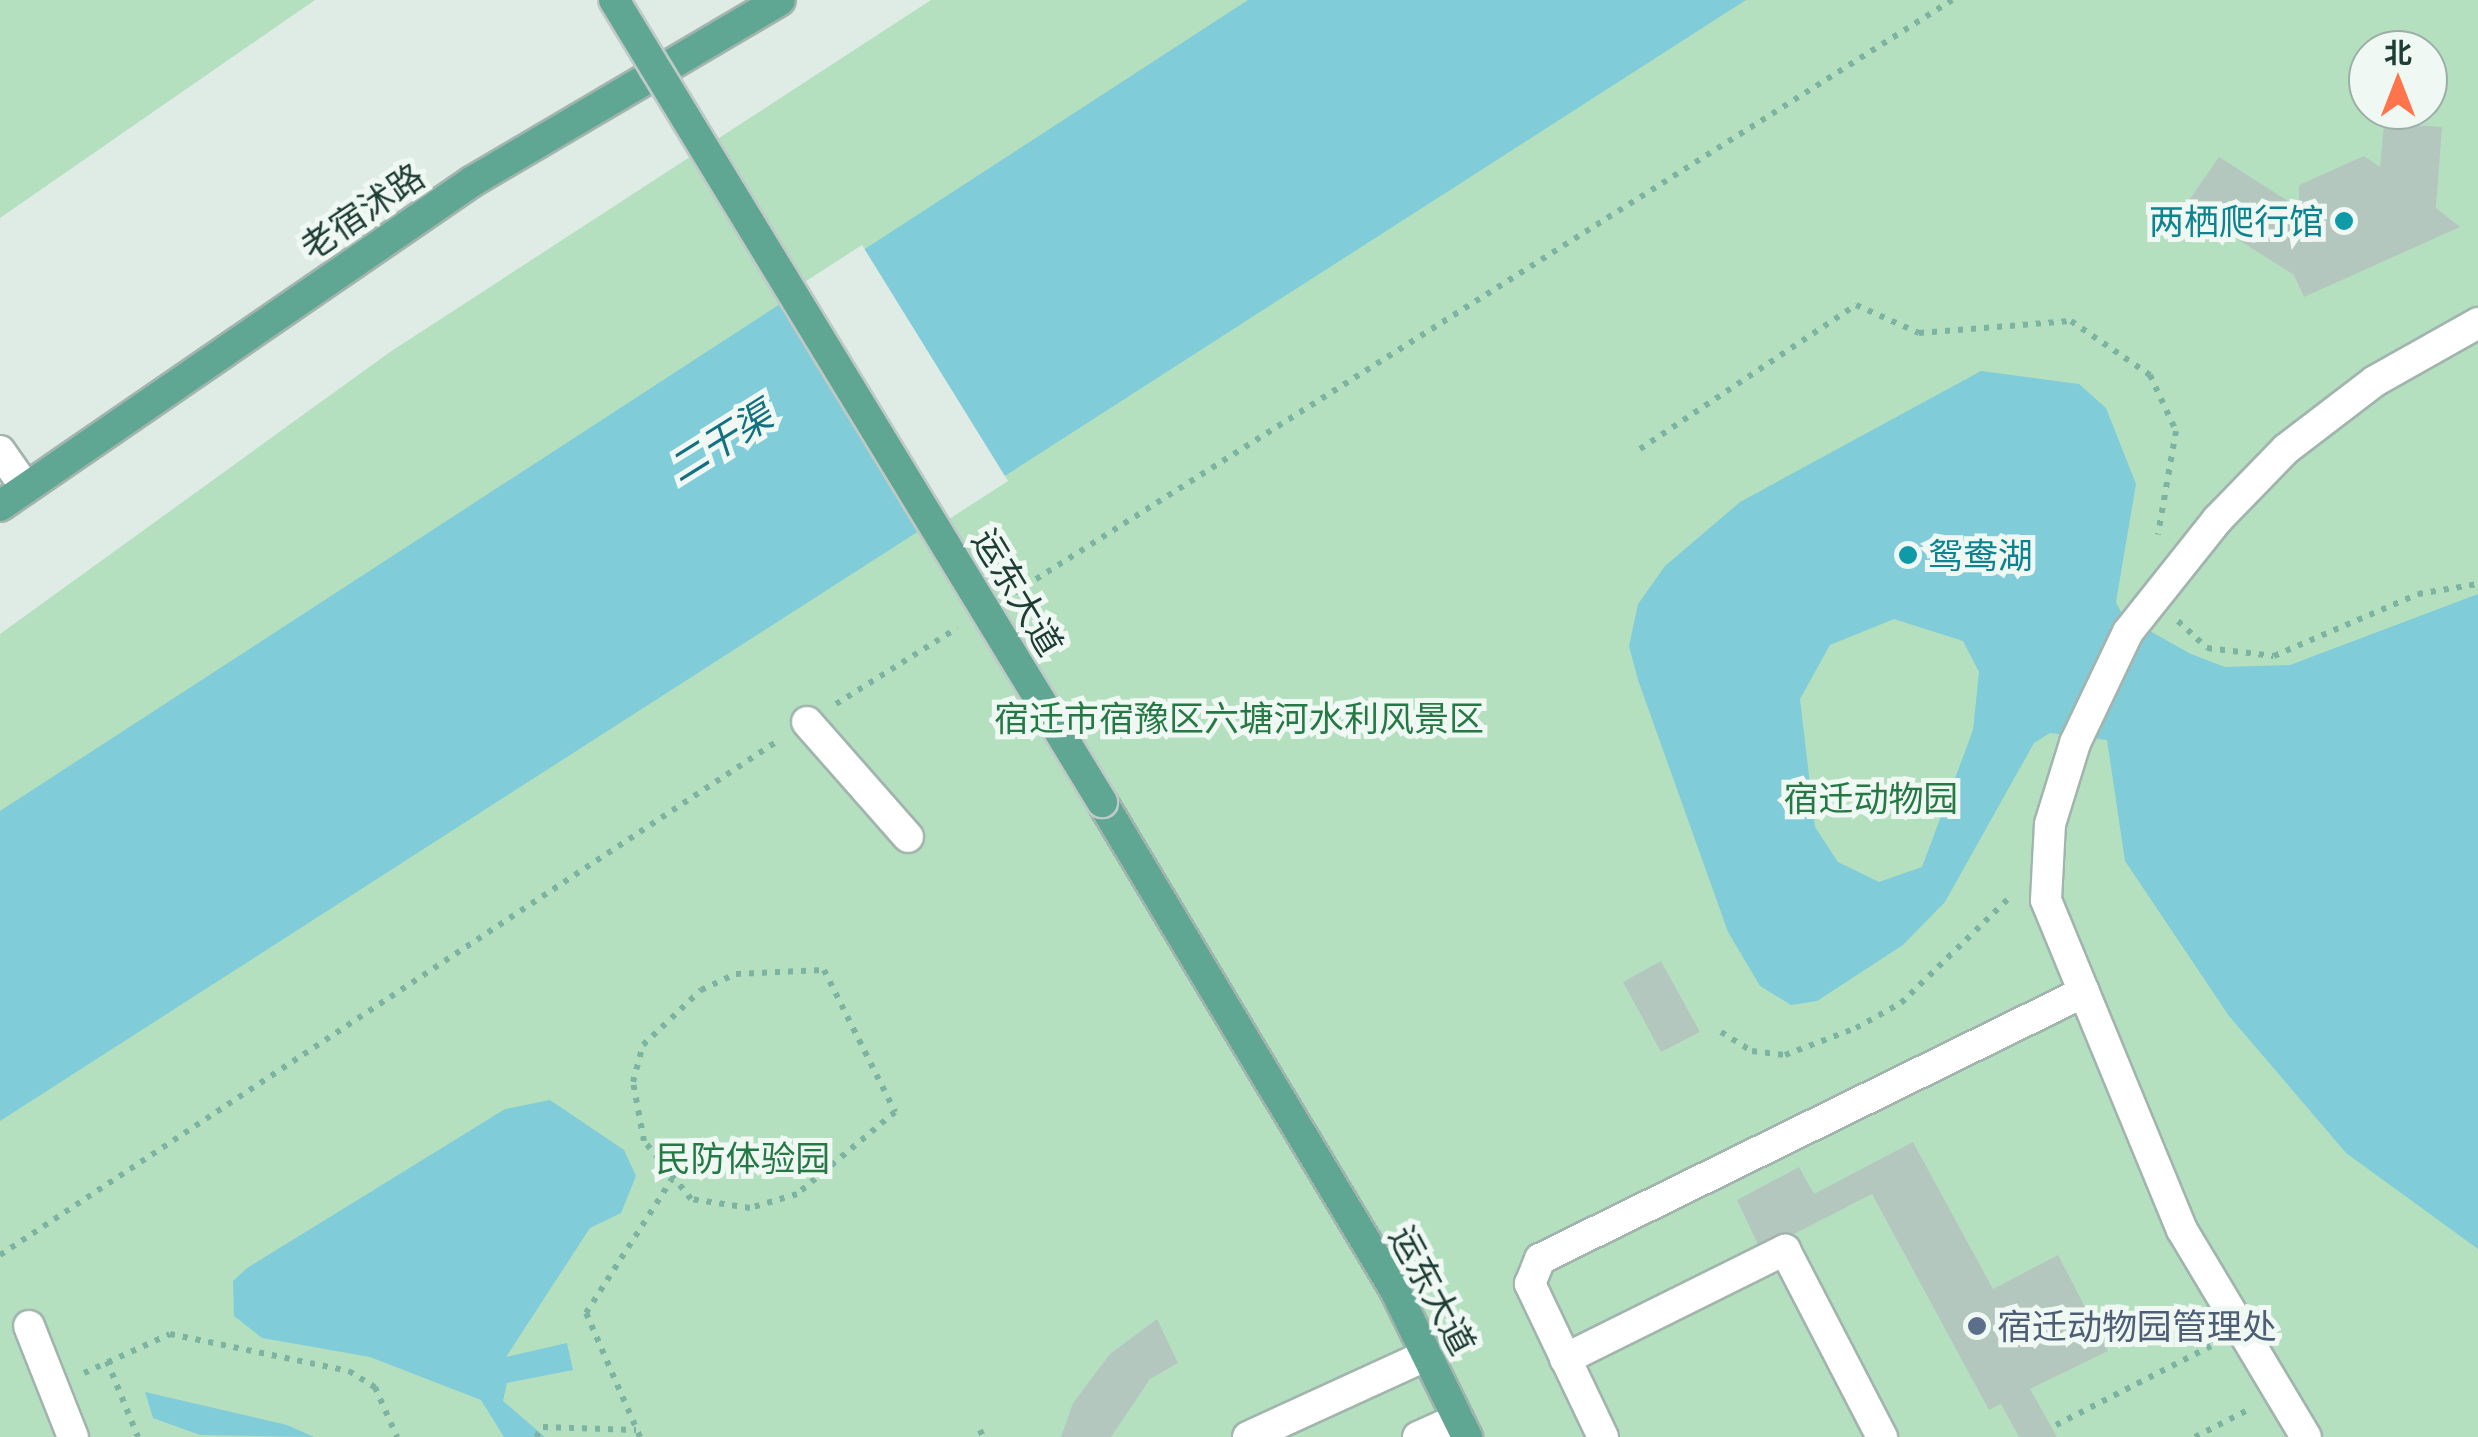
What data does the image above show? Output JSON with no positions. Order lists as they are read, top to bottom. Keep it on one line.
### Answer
{"streets":{"main road":["老宿沭路","运东大道"]},"water":["二干渠"],"parks":["宿迁市宿豫区六塘河水利风景区","宿迁动物园","民防体验园"],"places":["两栖爬行馆","鸳鸯湖","宿迁动物园管理处"],"north":"top"}
